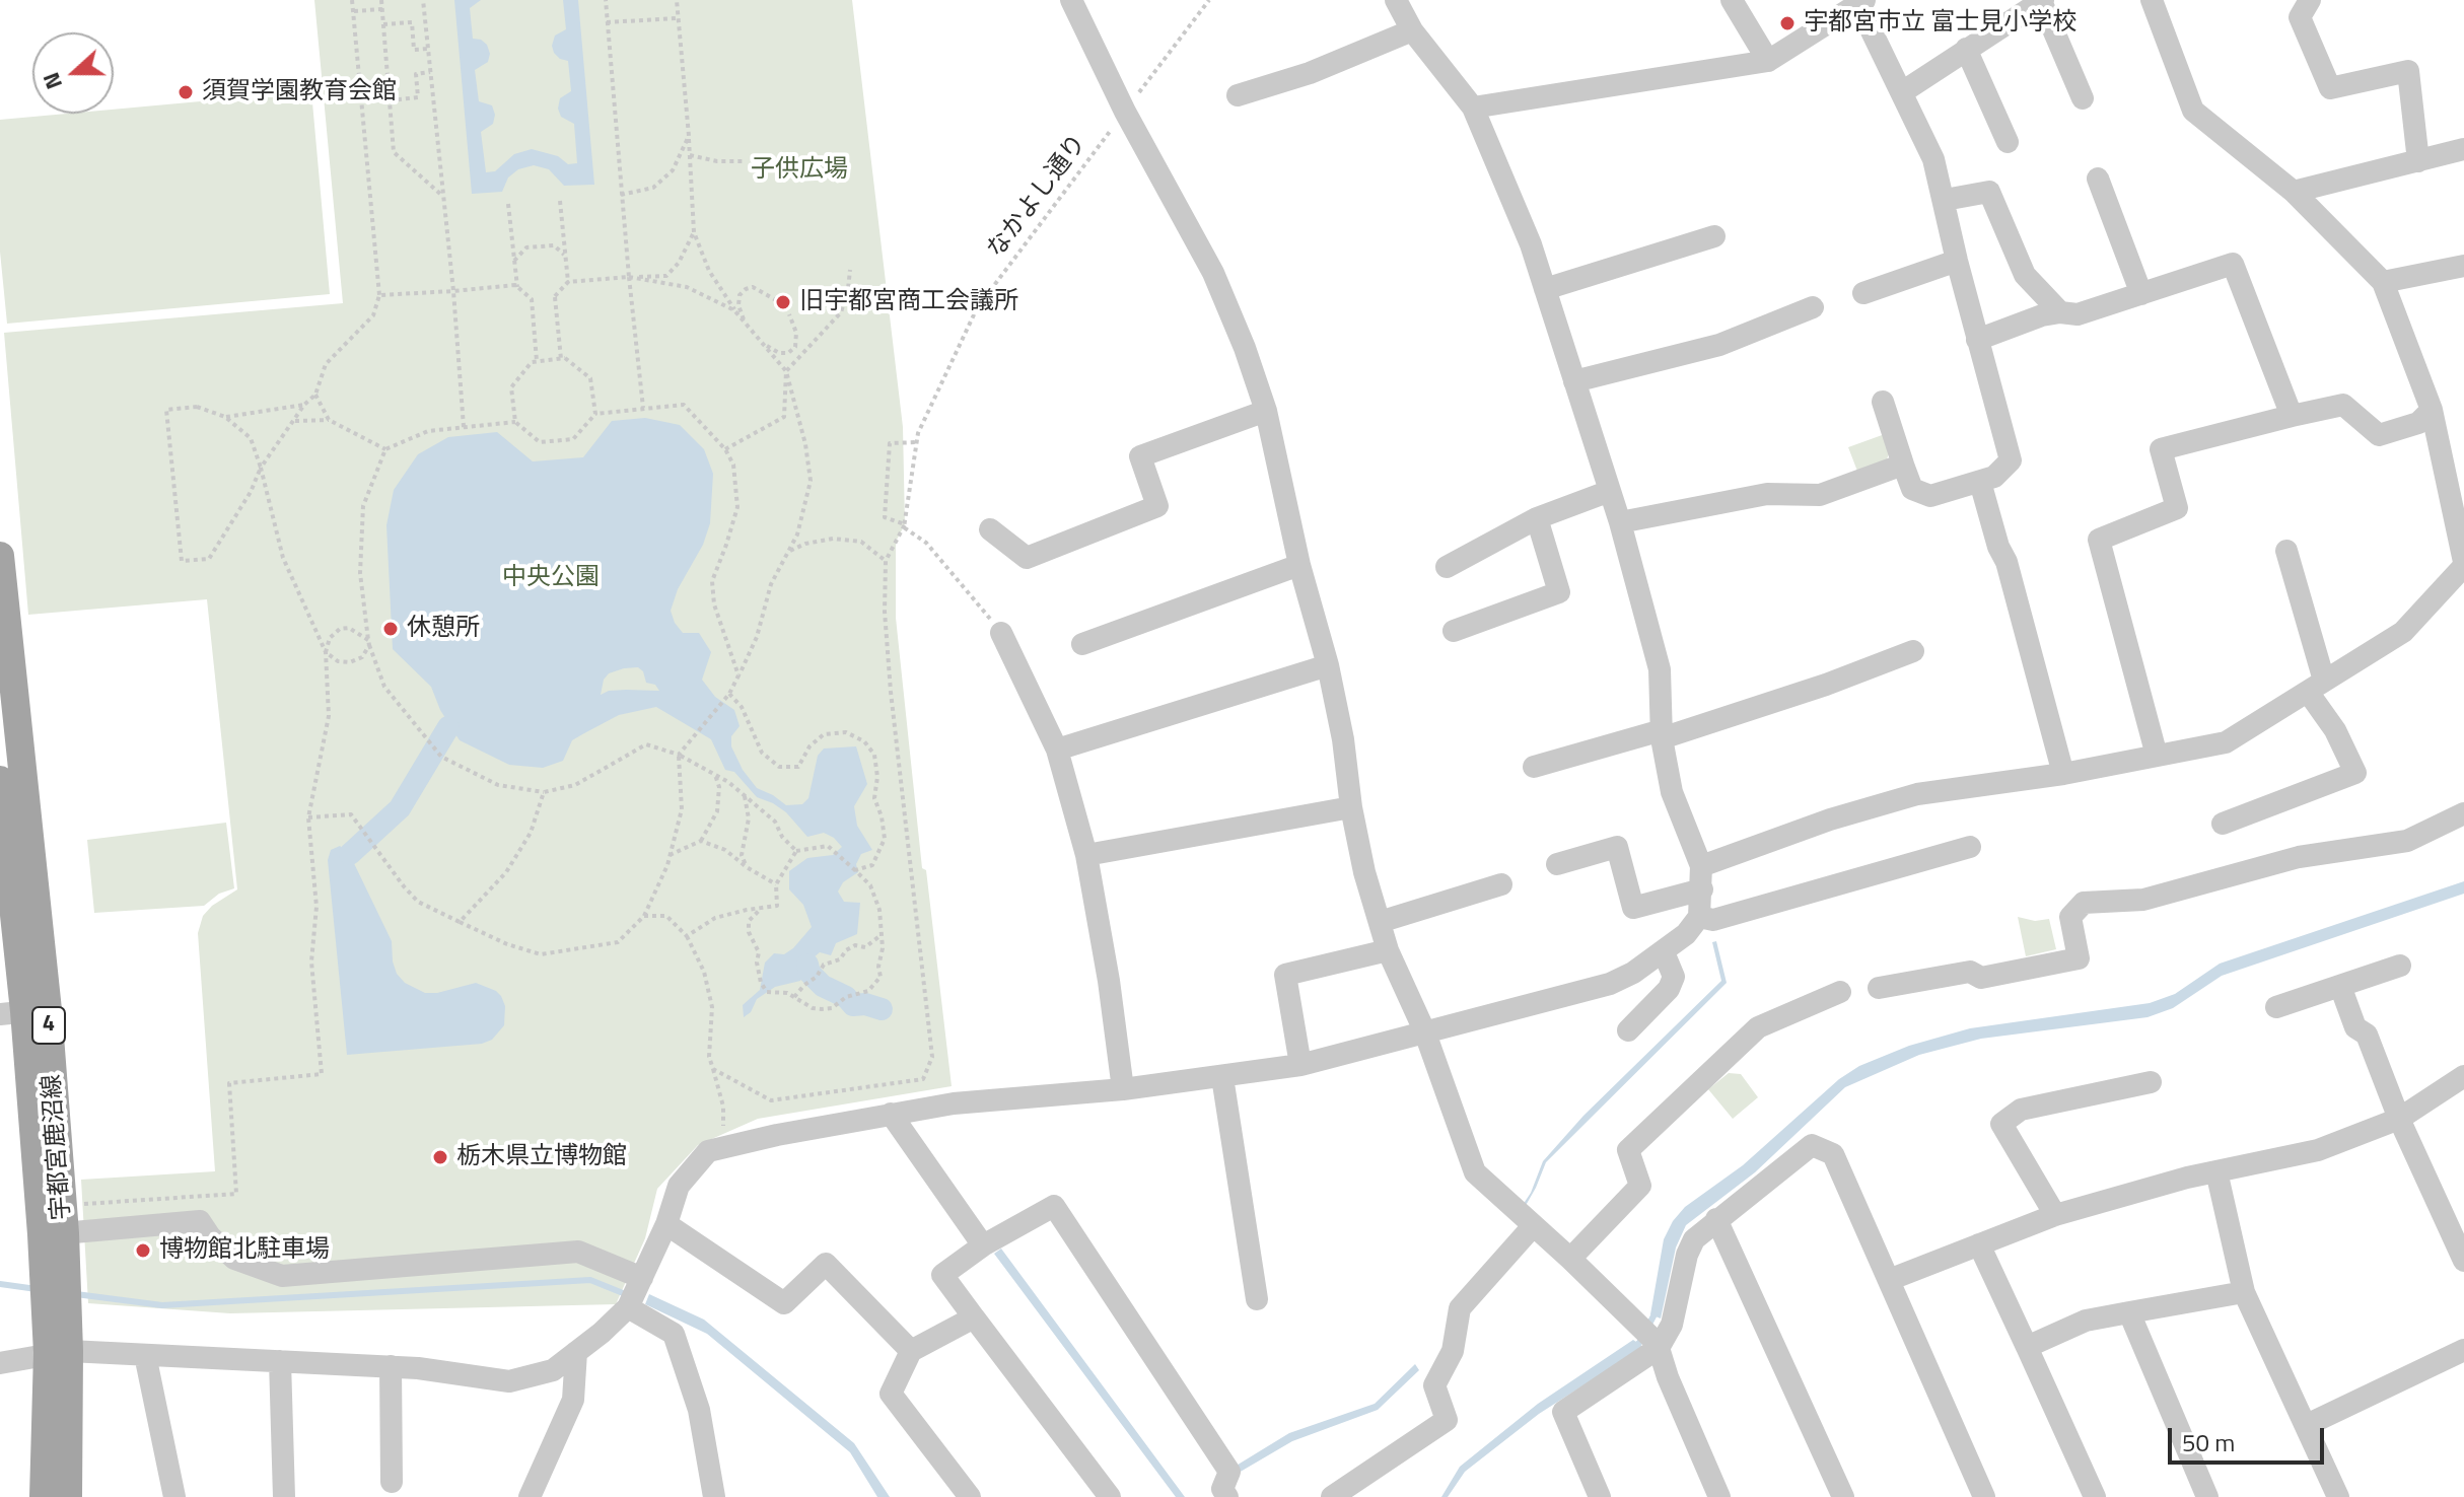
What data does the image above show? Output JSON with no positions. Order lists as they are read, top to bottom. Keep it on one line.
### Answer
{"streets":{"main road":["4","宇都宮鹿沼線"],"path":["なかよし通り"]},"parks":["子供広場","中央公園"],"places":["宇都宮市立 富士見小学校","須賀学園教育会館","旧宇都宮商工会議所","休憩所","栃木県立博物館","博物館北駐車場"],"scale_bar":"50 m","north":"left"}
